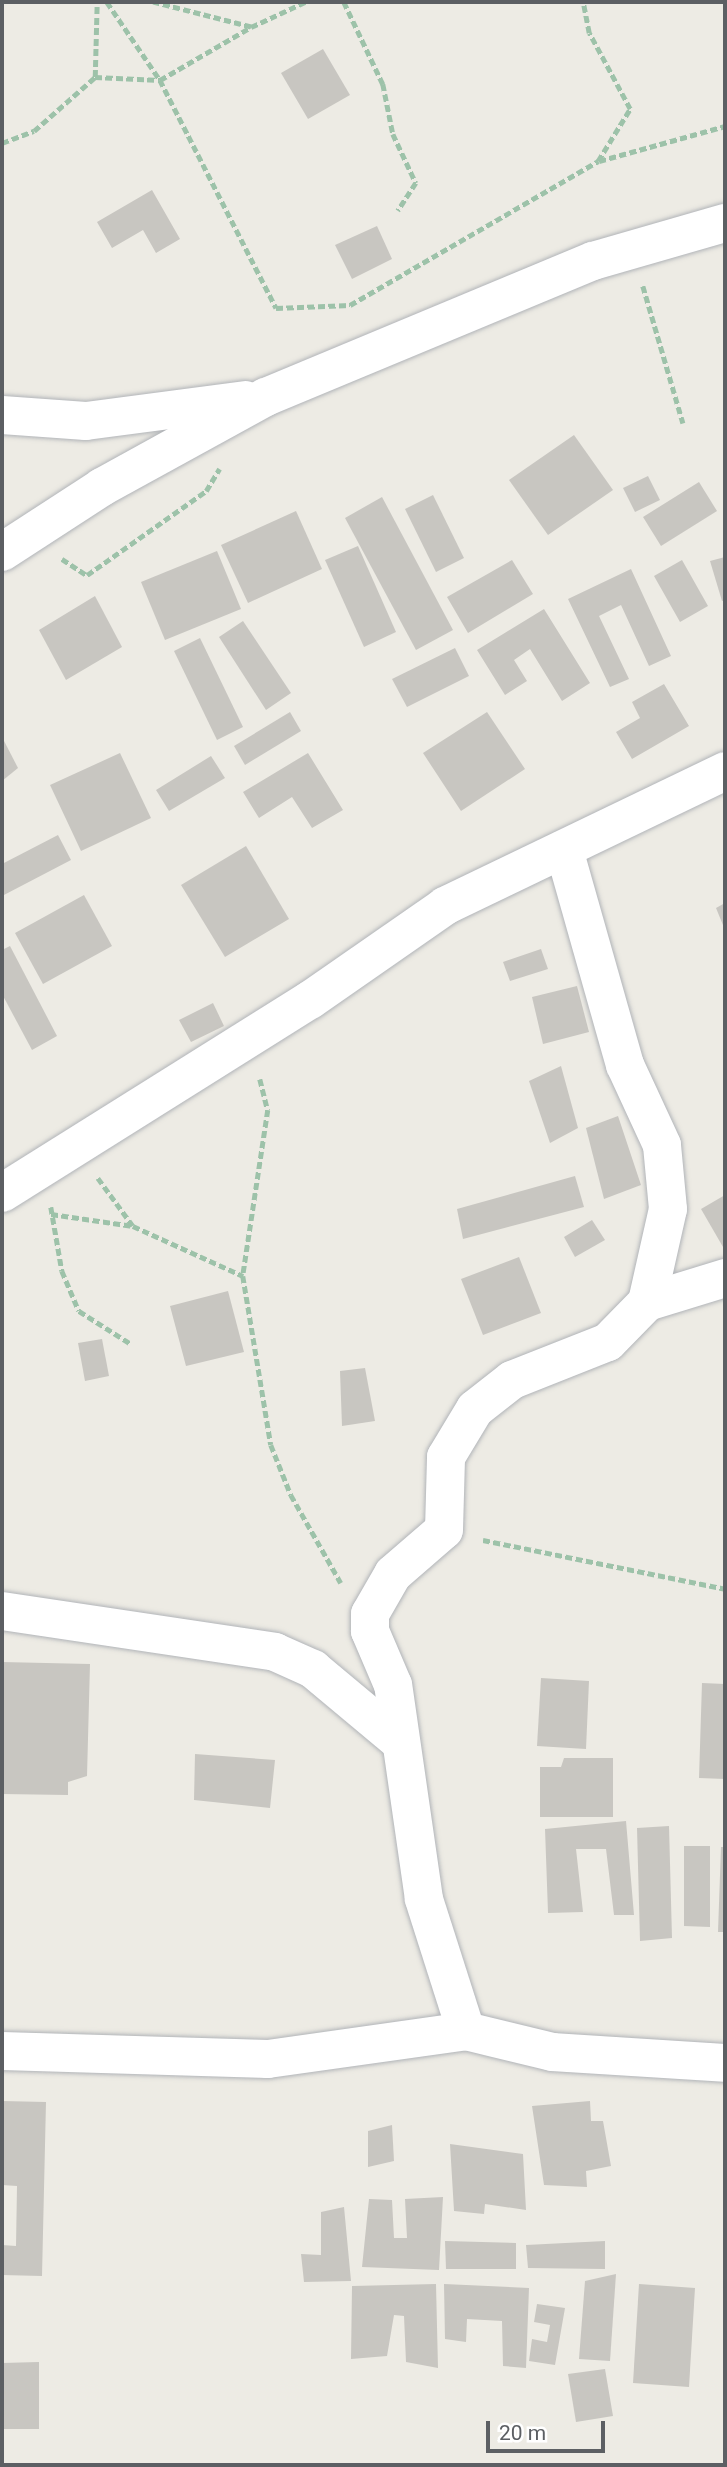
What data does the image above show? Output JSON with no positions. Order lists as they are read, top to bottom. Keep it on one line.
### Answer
{"scale_bar":"20 m"}
